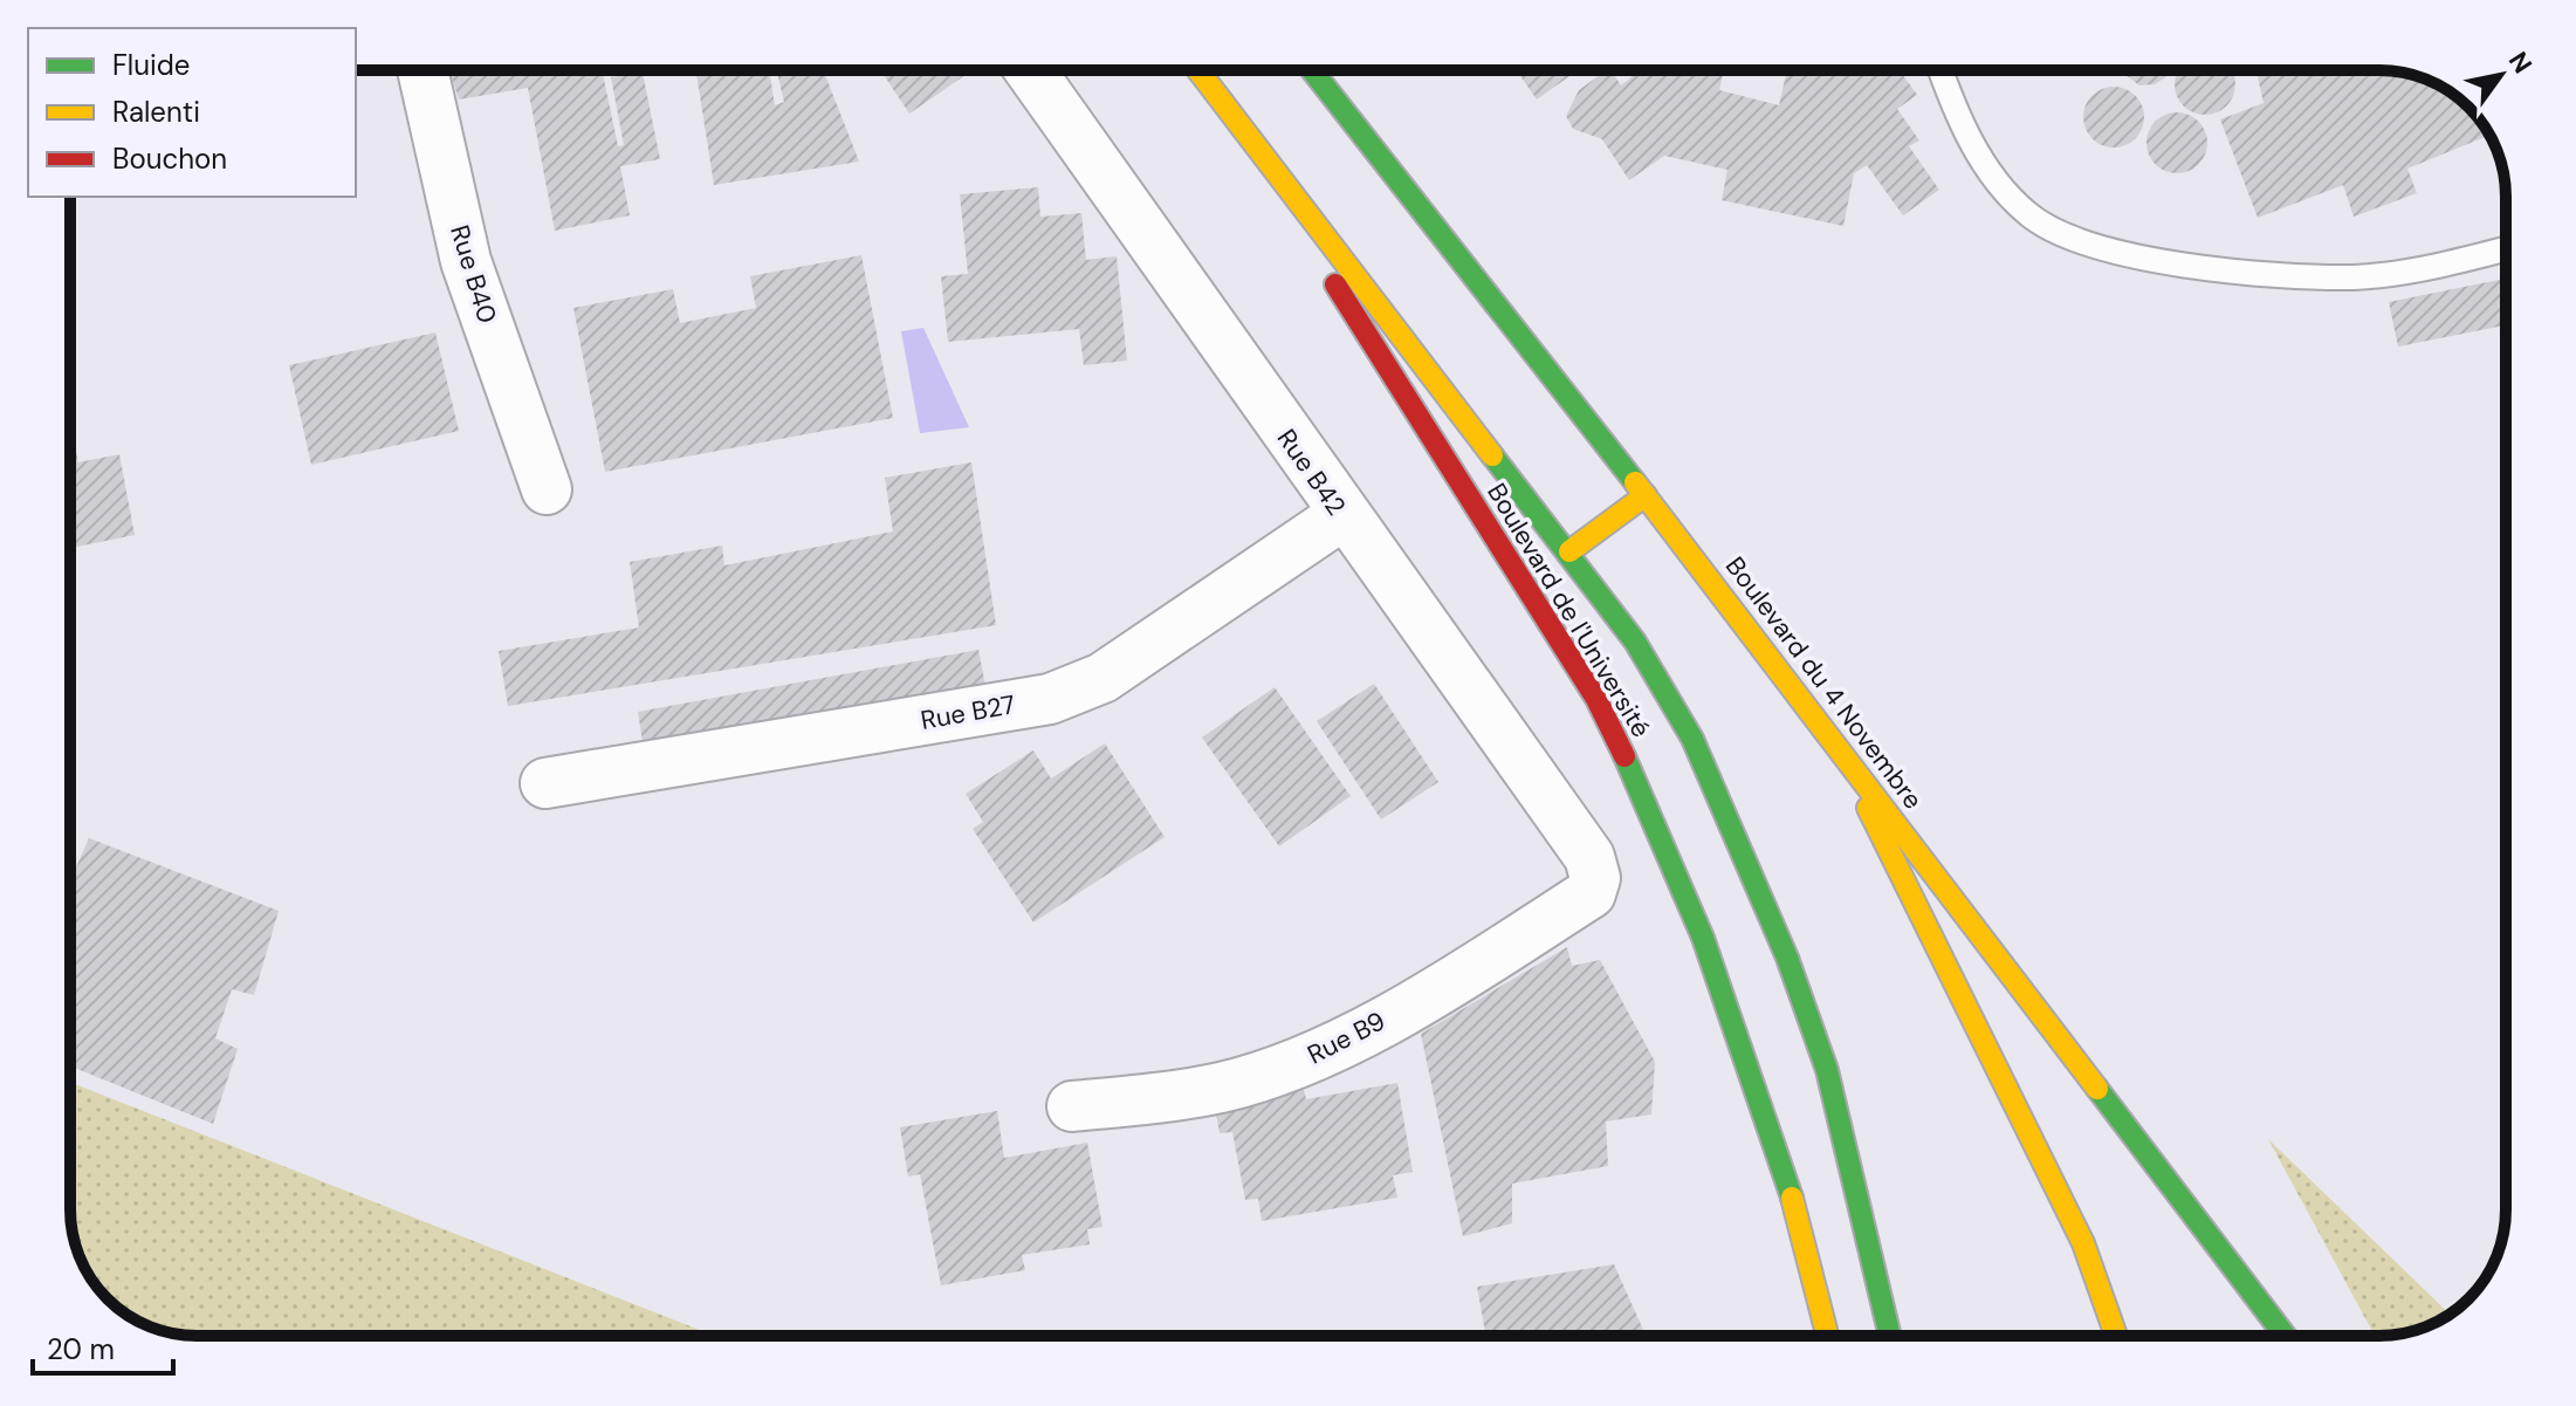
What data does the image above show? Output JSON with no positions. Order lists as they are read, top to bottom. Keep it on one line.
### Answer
{"streets":{"main road":["Boulevard de l'Université","Boulevard du 4 Novembre"],"street":["Rue B40","Rue B42","Rue B27","Rue B9"]},"crossings":[["Rue B42","Rue B27"],["Rue B42","Rue B9"]],"legend":["Fluide","Ralenti","Bouchon"],"scale_bar":"20 m","north":"top right"}
